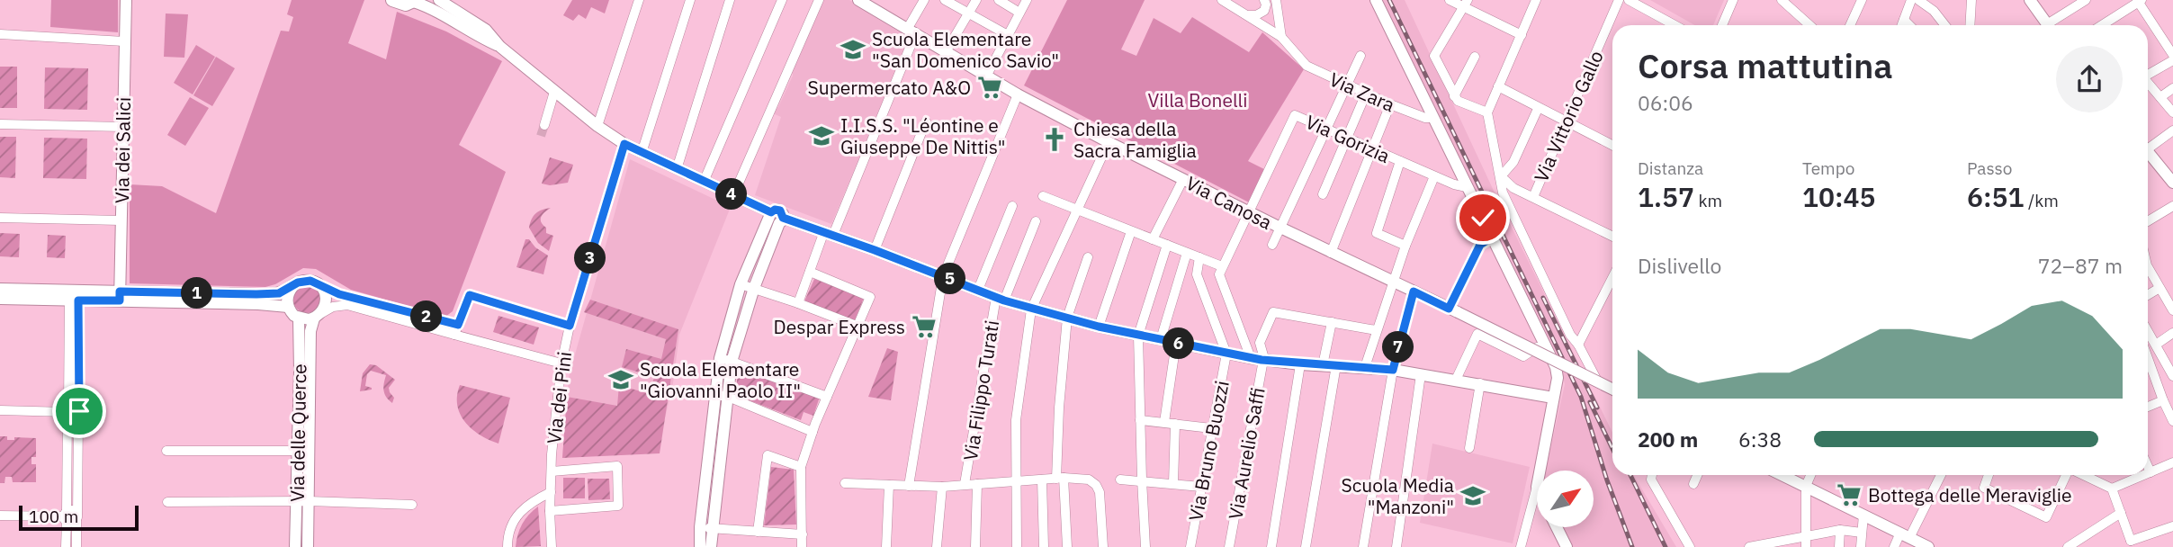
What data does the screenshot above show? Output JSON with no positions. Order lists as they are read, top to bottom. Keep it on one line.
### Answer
{"streets":{"street":["Via Zara","Via Vittorio Gallo","Via Gorizia","Via dei Salici","Via Canosa","Via Filippo Turati","Via dei Pini","Via delle Querce","Via Bruno Buozzi","Via Aurelio Saffi"]},"crossings":[["Via Gorizia","Via Canosa"]],"parks":["Villa Bonelli"],"places":{"school or university":["Scuola Elementare \"San Domenico Savio\"","I.I.S.S. \"Léontine e Giuseppe De Nittis\"","Scuola Elementare \"Giovanni Paolo II\"","Scuola Media \"Manzoni\""],"supermarket":["Supermercato A&O","Despar Express","Bottega delle Meraviglie"],"church":["Chiesa della Sacra Famiglia"]},"scale_bar":"100 m","north":"top right","page":{"heading":["Corsa mattutina","06:06"],"stats":[["Distanza","1.57 km"],["Tempo","10:45"],["Passo","6:51 /km"]],"pins":["4","3","5","1","2","6","7"],"chart":["Dislivello","72–87 m"],"list":[{"name":"200 m","note":"6:38"}],"scale":"100 m"}}
